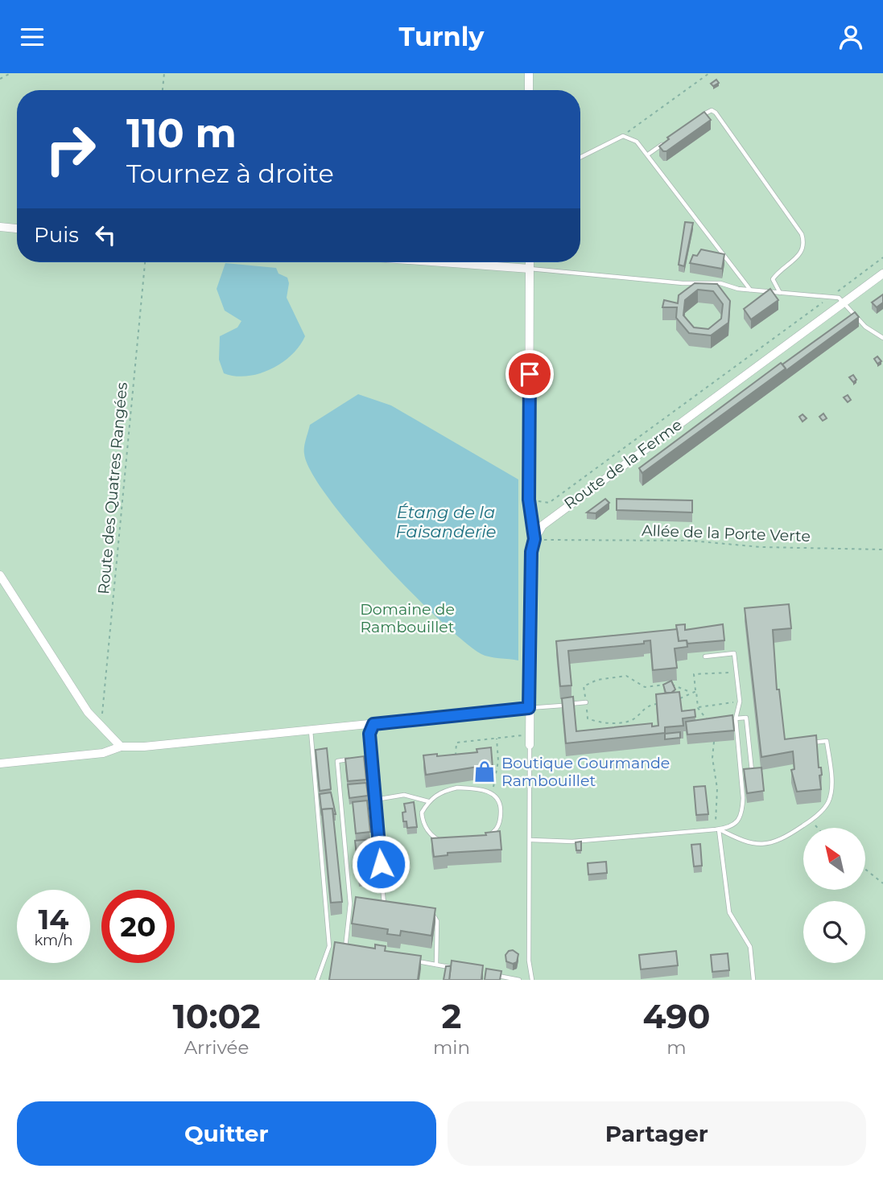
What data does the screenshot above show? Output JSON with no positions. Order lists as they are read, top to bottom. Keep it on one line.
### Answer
{"streets":{"street":["Route de la Ferme"],"path":["Route des Quatres Rangées","Allée de la Porte Verte"]},"crossings":[["Route de la Ferme","Allée de la Porte Verte"]],"water":["Étang de la Faisanderie"],"parks":["Domaine de Rambouillet"],"places":{"shop":["Boutique Gourmande Rambouillet"]},"north":"top left","page":{"header":"Turnly","turn":["110 m","Tournez à droite"],"then":"Puis","speed":"14 km/h","limit":"20","eta":["10:02","Arrivée","2","min","490","m"],"buttons":["Quitter","Partager"]}}
